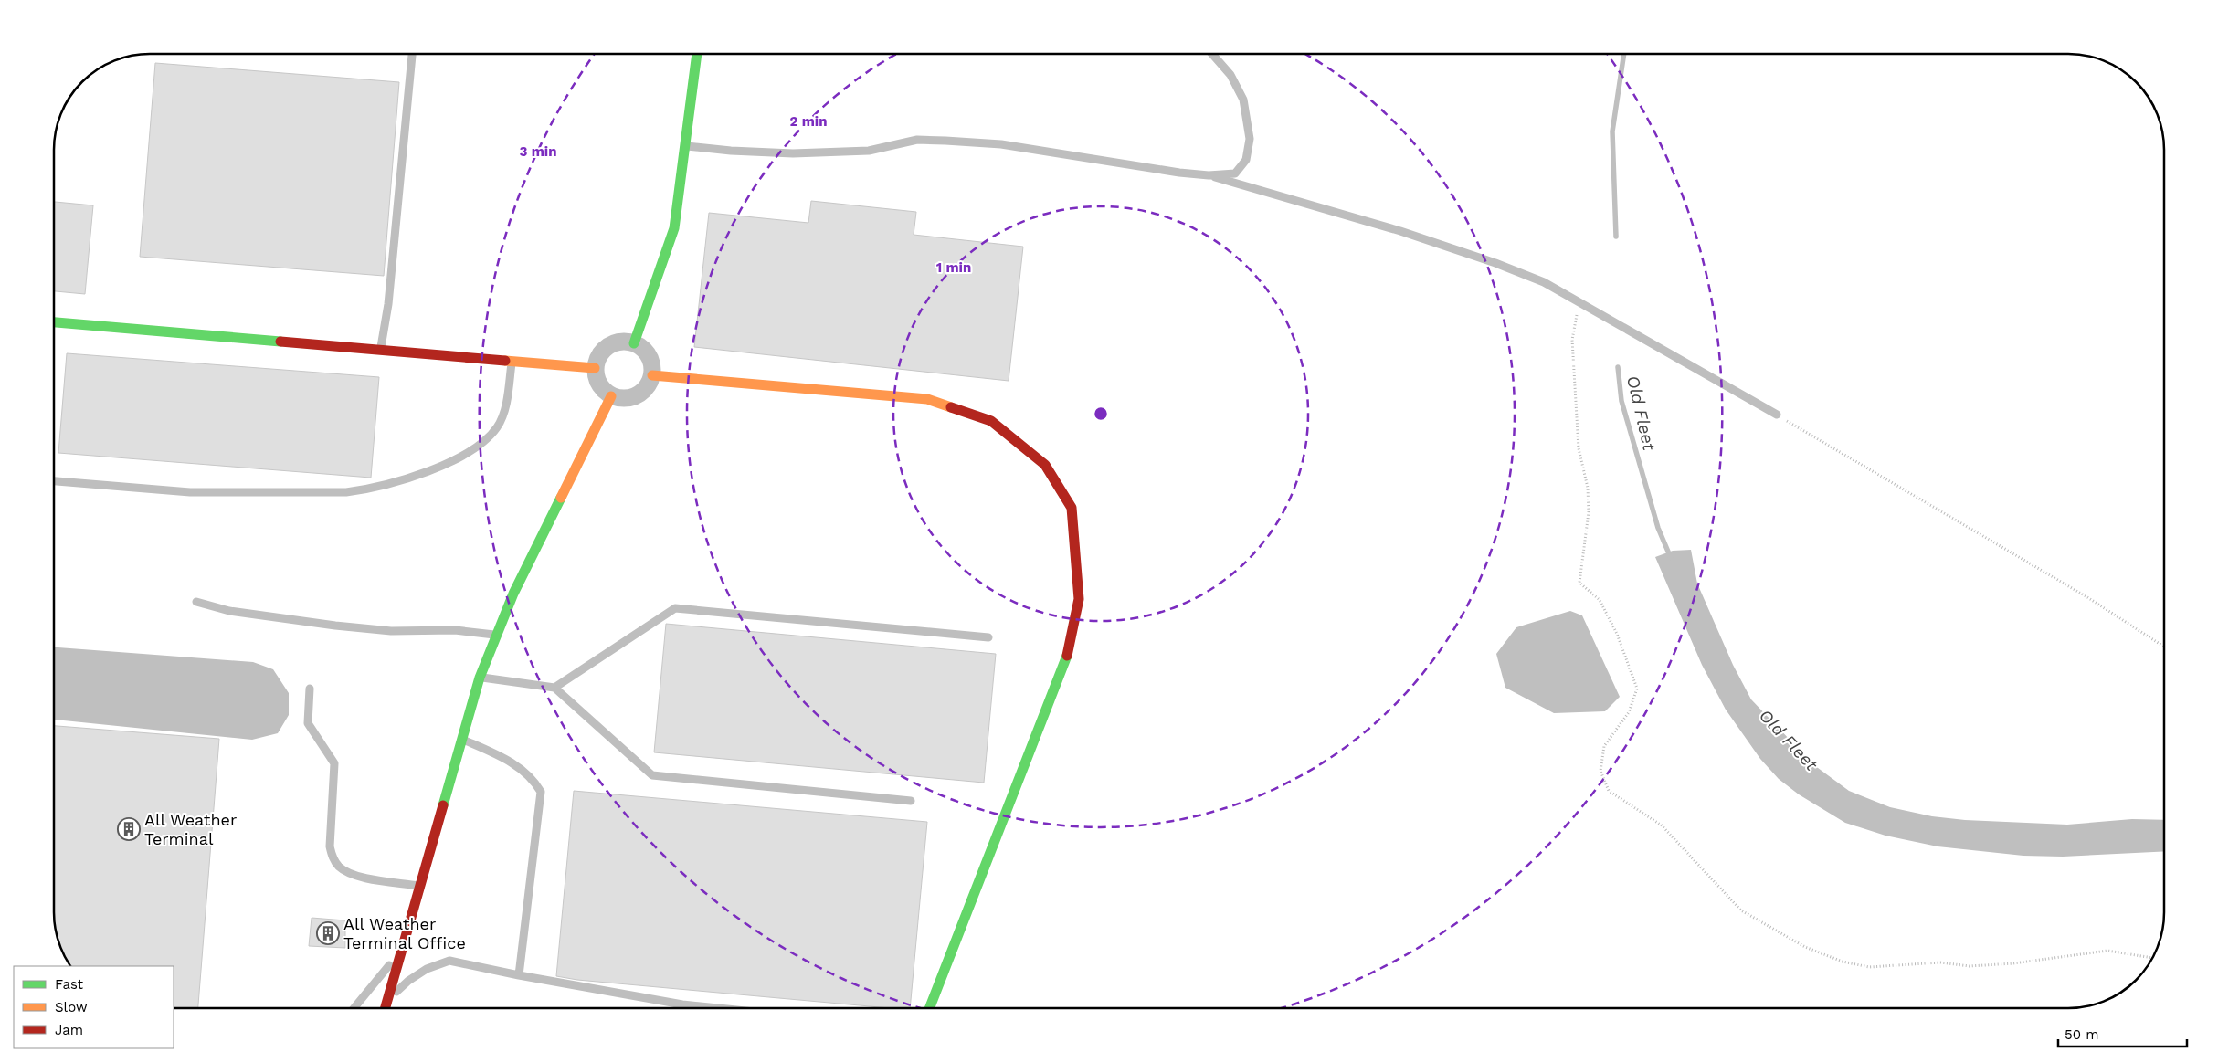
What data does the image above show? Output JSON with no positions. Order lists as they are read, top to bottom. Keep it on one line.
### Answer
{"water":["Old Fleet"],"places":{"building":["All Weather Terminal","All Weather Terminal Office"]},"legend":["Fast","Slow","Jam"],"scale_bar":"50 m","rings":["2 min","3 min","1 min"]}
